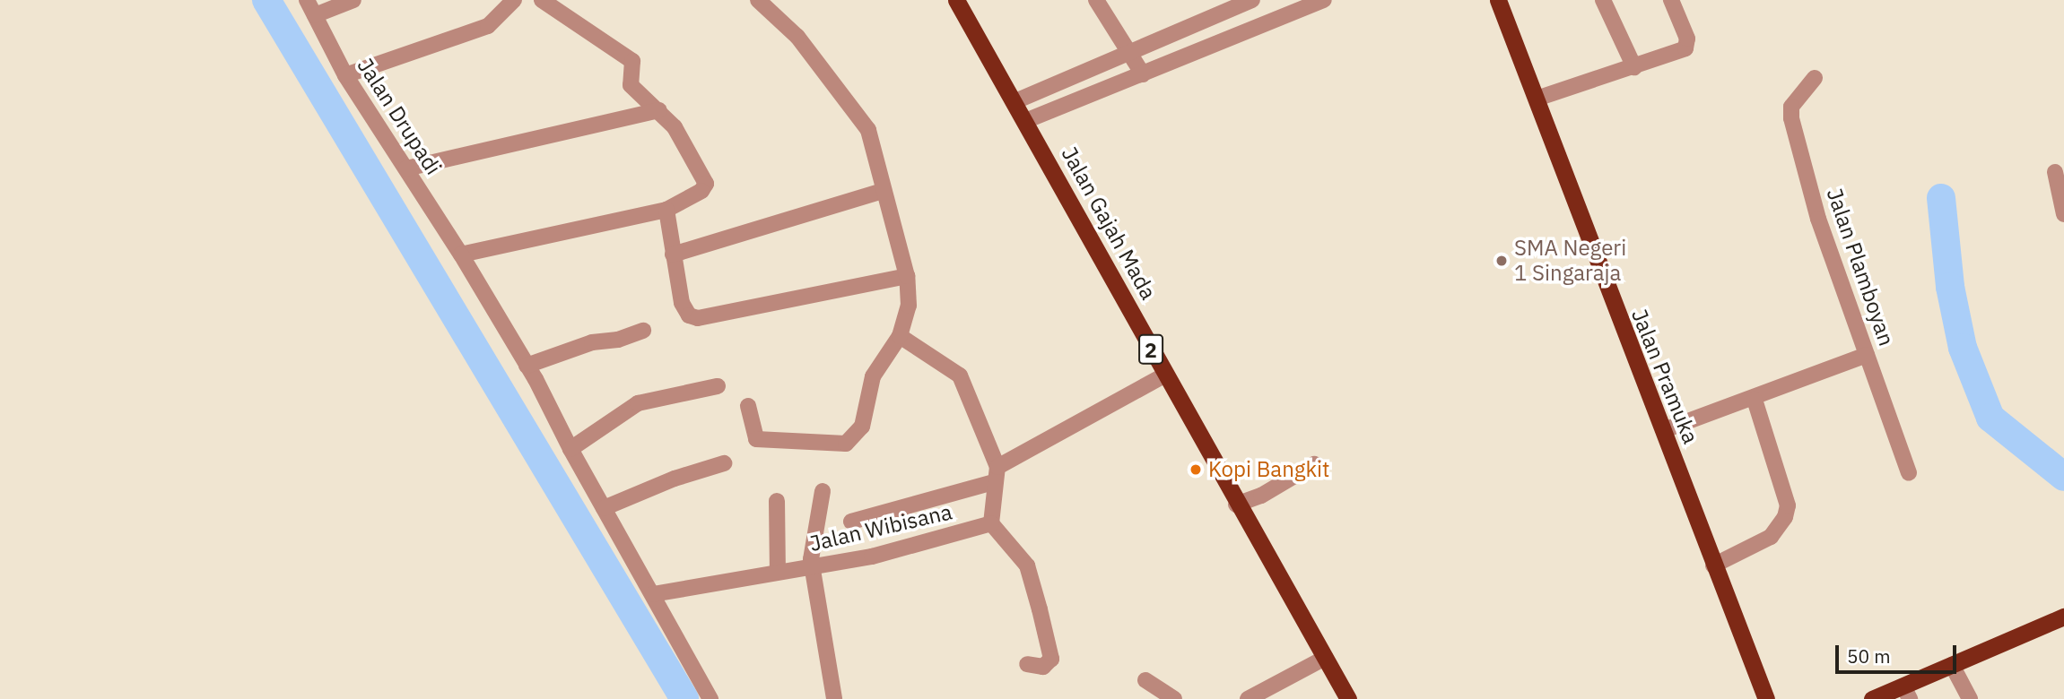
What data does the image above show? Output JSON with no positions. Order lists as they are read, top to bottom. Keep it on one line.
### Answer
{"streets":{"highway":["Jalan Gajah Mada","2","Jalan Pramuka"],"street":["Jalan Drupadi","Jalan Plamboyan","Jalan Wibisana"]},"crossings":[["Jalan Drupadi","Jalan Wibisana"]],"places":["SMA Negeri 1 Singaraja","Kopi Bangkit"],"scale_bar":"50 m"}
